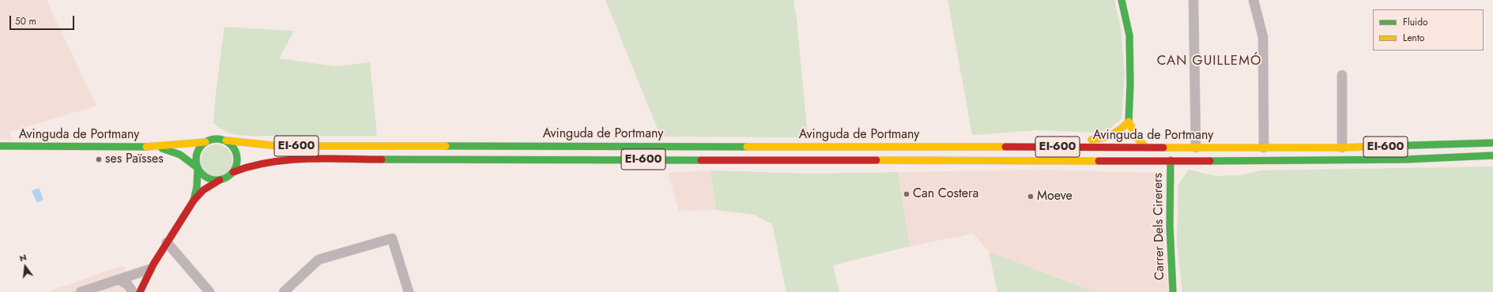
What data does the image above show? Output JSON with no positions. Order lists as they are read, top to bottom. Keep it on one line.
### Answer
{"streets":{"main road":["Avinguda de Portmany","EI-600","Carrer Dels Cirerers"]},"crossings":[["Avinguda de Portmany","EI-600"],["Avinguda de Portmany","Carrer Dels Cirerers"]],"districts":["CAN GUILLEMÓ"],"places":["ses Païsses","Can Costera","Moeve"],"legend":["Fluido","Lento"],"scale_bar":"50 m","north":"top"}
